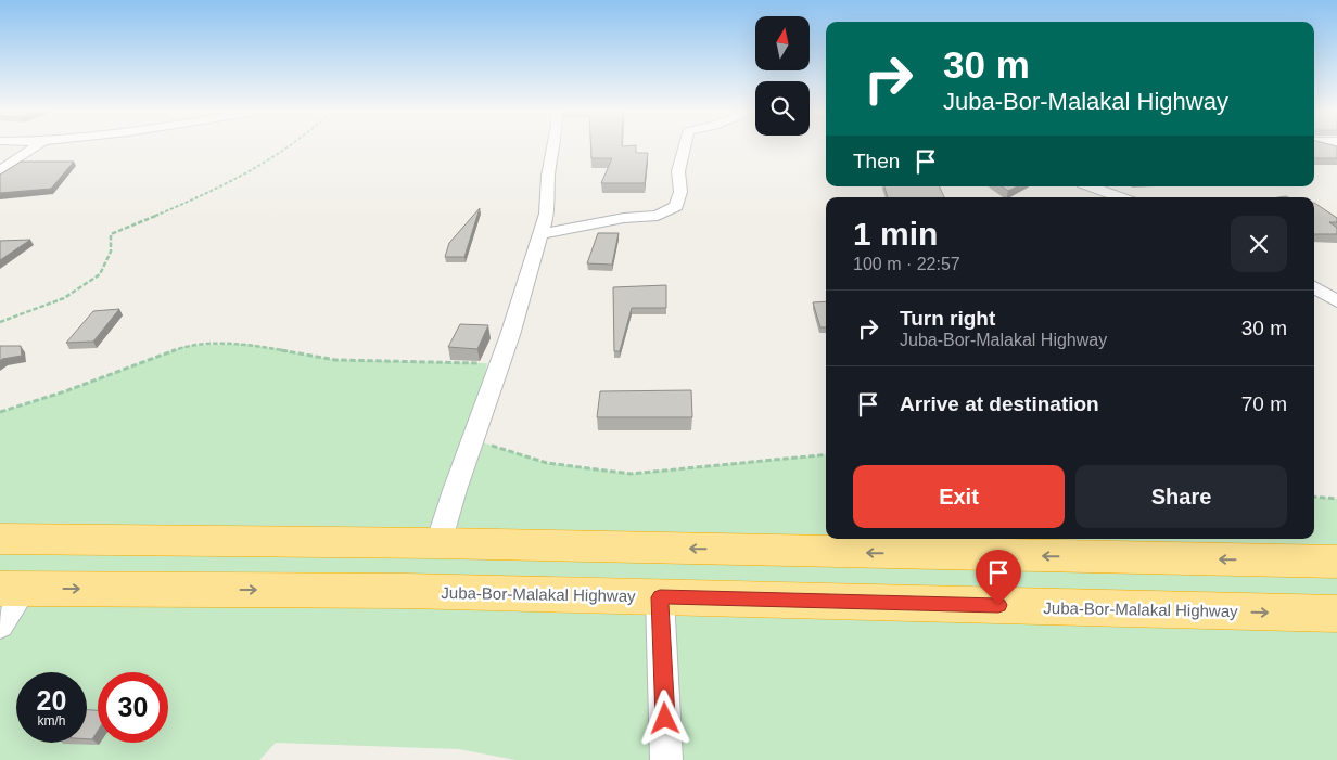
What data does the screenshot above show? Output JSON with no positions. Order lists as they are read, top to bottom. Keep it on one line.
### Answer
{"streets":{"highway":["Juba-Bor-Malakal Highway"]},"north":"top","page":{"turn":["30 m","Juba-Bor-Malakal Highway"],"then":"Then","heading":["1 min","100 m · 22:57"],"list":[{"name":"Turn right","note":"Juba-Bor-Malakal Highway","value":"30 m"},{"name":"Arrive at destination","value":"70 m"}],"buttons":["Exit","Share"],"speed":"20 km/h","limit":"30"}}
